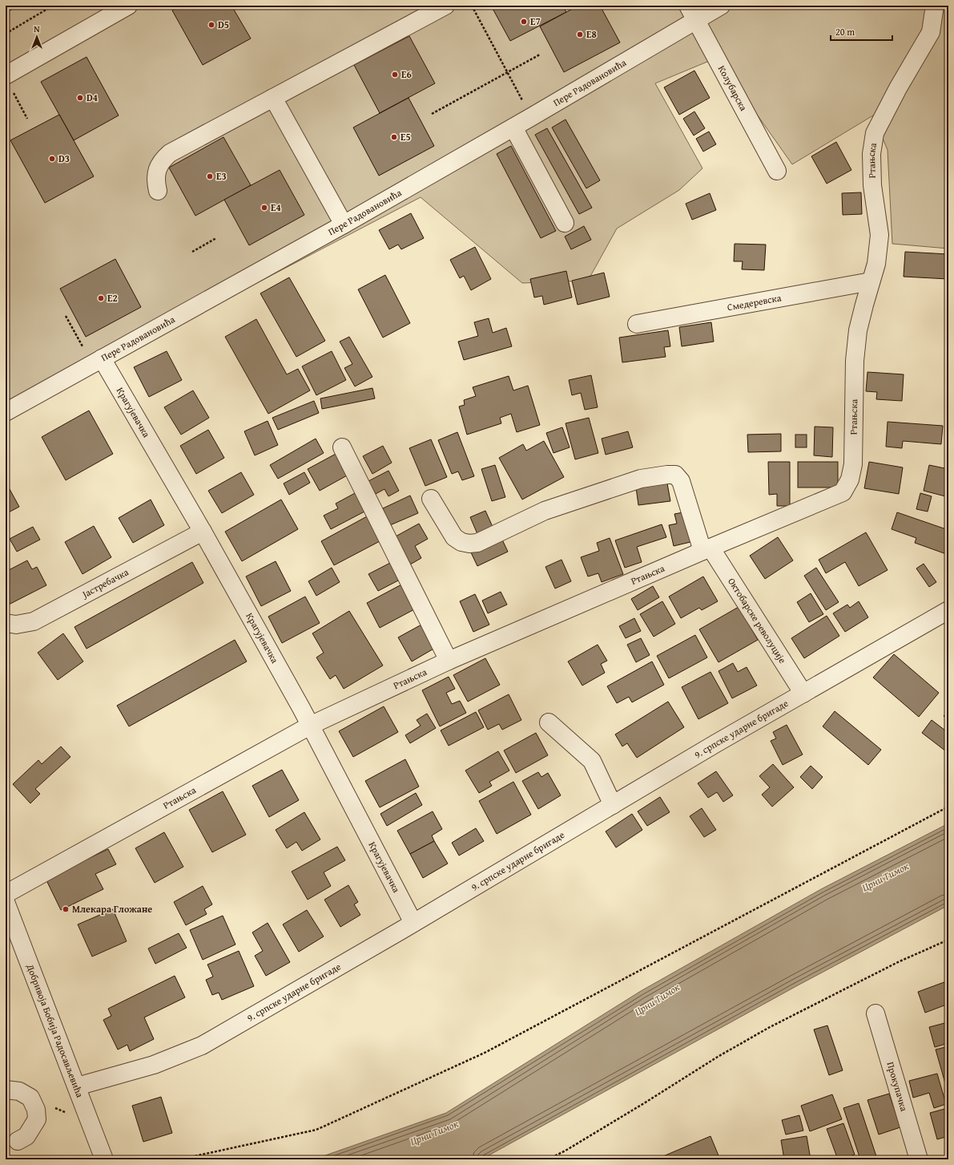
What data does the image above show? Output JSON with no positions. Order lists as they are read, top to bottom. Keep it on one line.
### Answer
{"streets":{"street":["Пере Радовановића","Колубарска","Ртањска","Смедеревска","Крагујевачка","Јастребачка","Октобарске револуције","9. српске ударне бригаде","Добривоја Бобија Радосављевића","Прокупачка"]},"crossings":[["Пере Радовановића","Колубарска"],["Пере Радовановића","Крагујевачка"],["Ртањска","Смедеревска"],["Ртањска","Крагујевачка"],["Ртањска","Октобарске револуције"],["Крагујевачка","Јастребачка"],["Крагујевачка","9. српске ударне бригаде"],["Октобарске револуције","9. српске ударне бригаде"],["9. српске ударне бригаде","Добривоја Бобија Радосављевића"]],"water":["Црни Тимок"],"places":["E7","D5","E8","E6","D4","E5","D3","E3","E4","E2","Млекара Гложане"],"scale_bar":"20 m","north":"top"}
